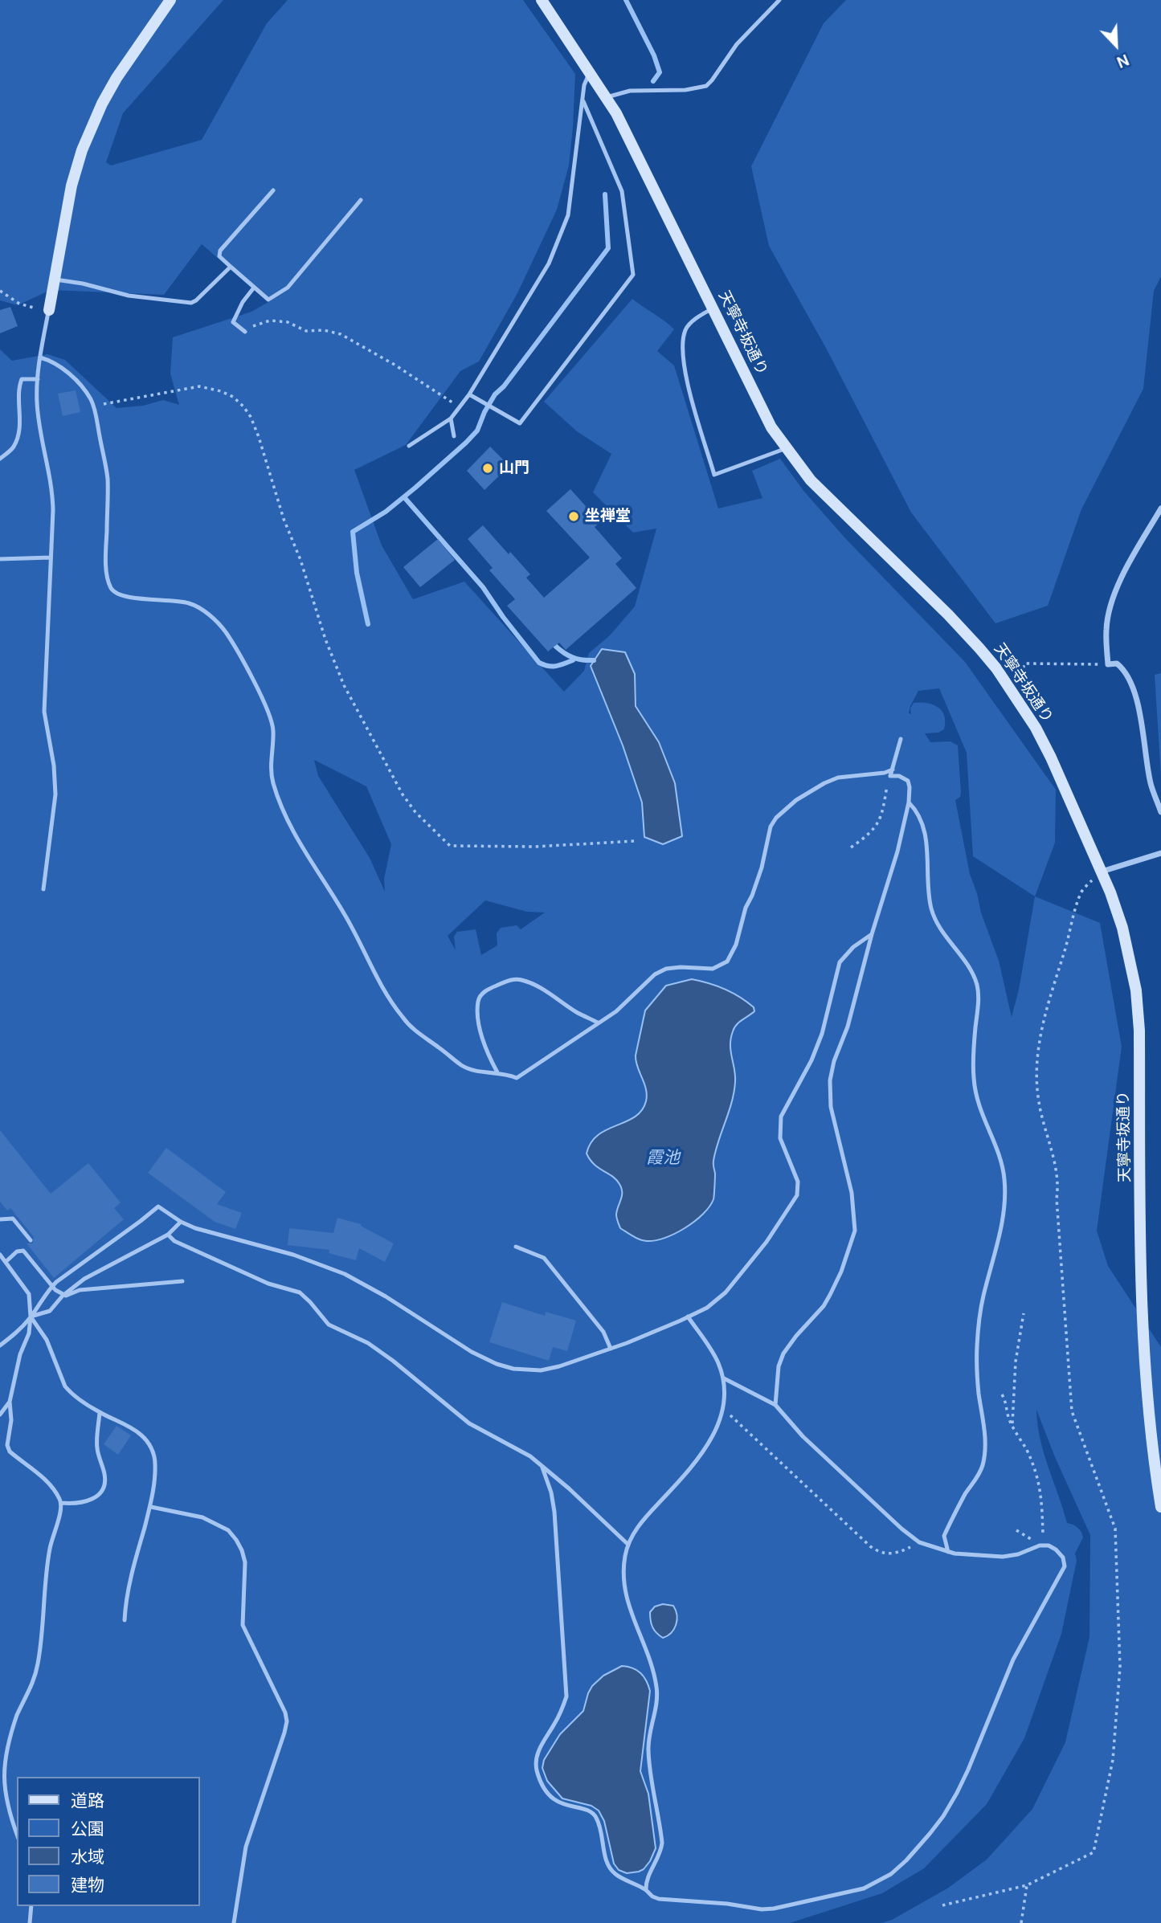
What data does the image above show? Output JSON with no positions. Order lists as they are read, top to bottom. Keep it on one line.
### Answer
{"streets":{"street":["天寧寺坂通り"]},"water":["霞池"],"places":["山門","坐禅堂"],"legend":["道路","公園","水域","建物"],"north":"bottom right"}
